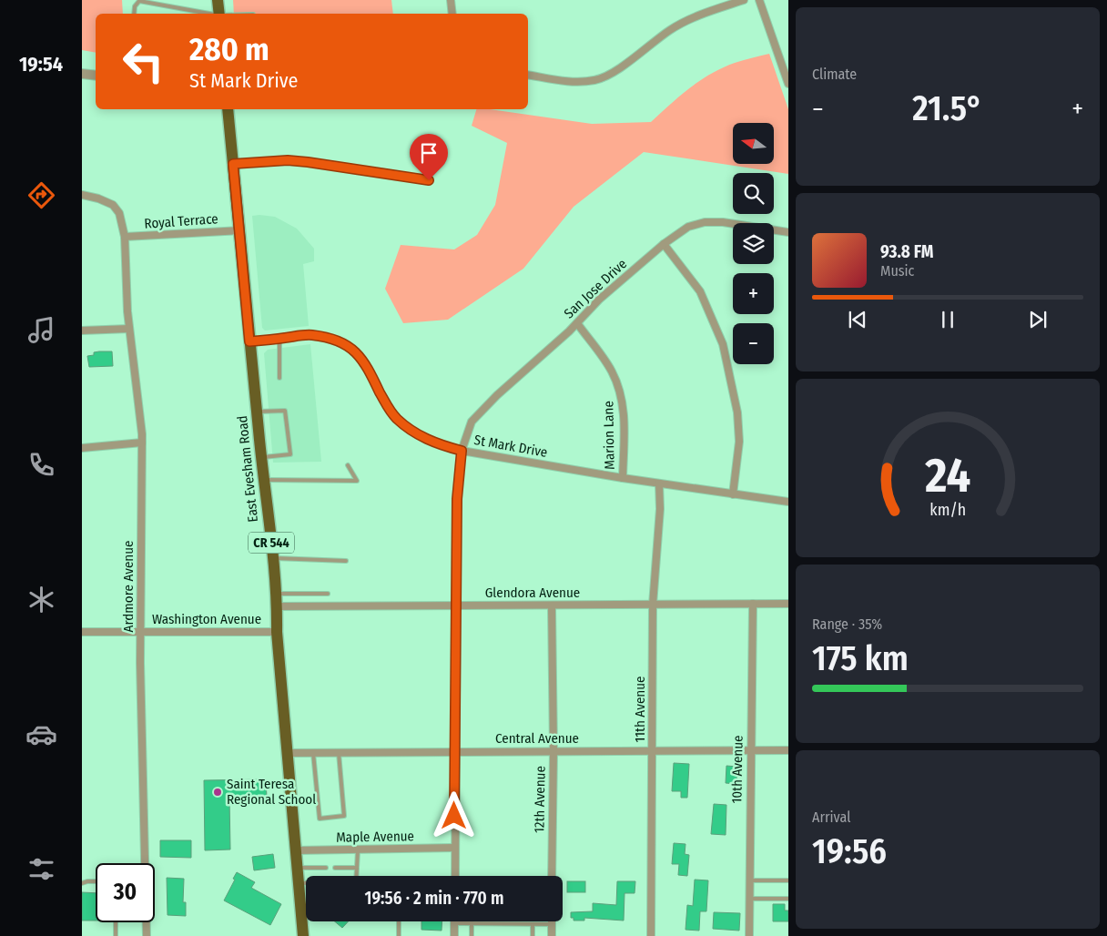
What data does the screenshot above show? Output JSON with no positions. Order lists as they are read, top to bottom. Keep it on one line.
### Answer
{"streets":{"main road":["East Evesham Road","CR 544"],"street":["Royal Terrace","San Jose Drive","Marion Lane","St Mark Drive","Ardmore Avenue","Glendora Avenue","Washington Avenue","11th Avenue","Central Avenue","10th Avenue","12th Avenue","Maple Avenue"]},"crossings":[["Royal Terrace","East Evesham Road"],["Royal Terrace","Ardmore Avenue"],["San Jose Drive","Marion Lane"],["San Jose Drive","St Mark Drive"],["San Jose Drive","Glendora Avenue"],["San Jose Drive","Central Avenue"],["San Jose Drive","Maple Avenue"],["Marion Lane","St Mark Drive"],["St Mark Drive","East Evesham Road"],["St Mark Drive","11th Avenue"],["East Evesham Road","Glendora Avenue"],["East Evesham Road","Washington Avenue"],["East Evesham Road","Central Avenue"],["East Evesham Road","Maple Avenue"],["Ardmore Avenue","Washington Avenue"],["Glendora Avenue","11th Avenue"],["Glendora Avenue","10th Avenue"],["Glendora Avenue","12th Avenue"],["11th Avenue","Central Avenue"],["Central Avenue","10th Avenue"],["Central Avenue","12th Avenue"]],"places":["Saint Teresa Regional School"],"north":"left","page":{"tabs":"19:54","tile":["Climate",["Range · 35%","175 km"],["Arrival","19:56"]],"turn":["280 m","St Mark Drive"],"heat":["−","21.5°","+"],"map_buttons":["+","−"],"song":["93.8 FM","Music"],"limit":"30","trip":"19:56 · 2 min · 770 m","gauge":["24","km/h"]}}
